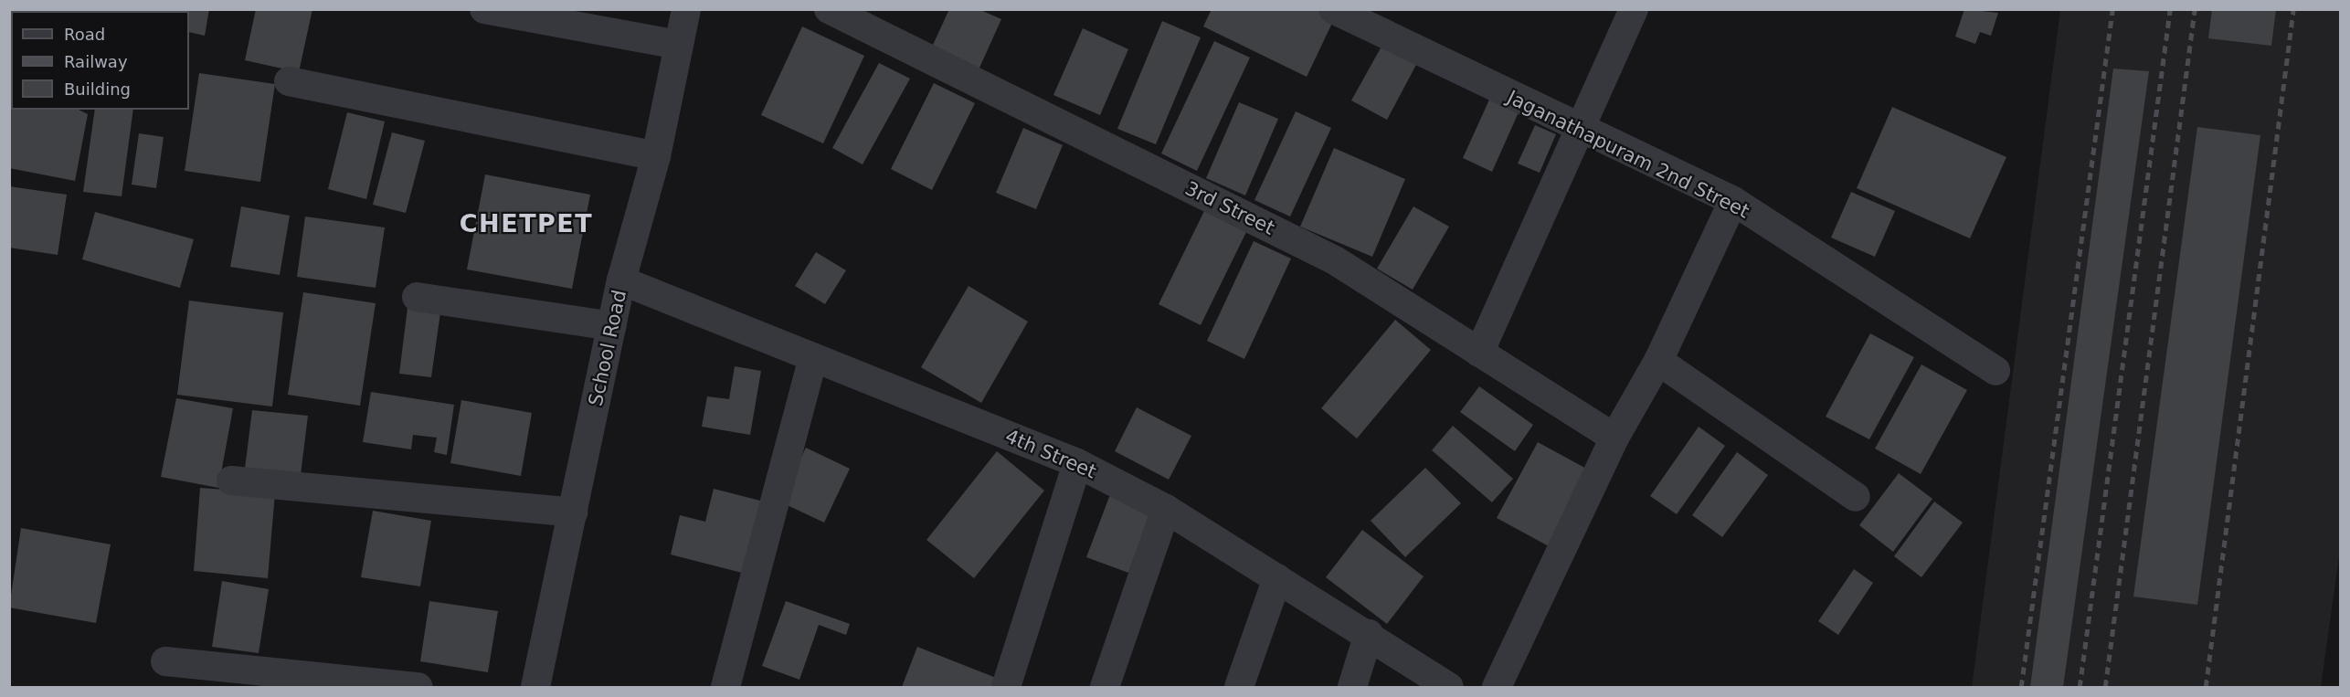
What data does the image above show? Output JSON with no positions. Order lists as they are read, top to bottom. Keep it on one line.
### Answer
{"streets":{"street":["Jaganathapuram 2nd Street","3rd Street","School Road","4th Street"]},"crossings":[["School Road","4th Street"]],"districts":["CHETPET"],"legend":["Road","Railway","Building"]}
